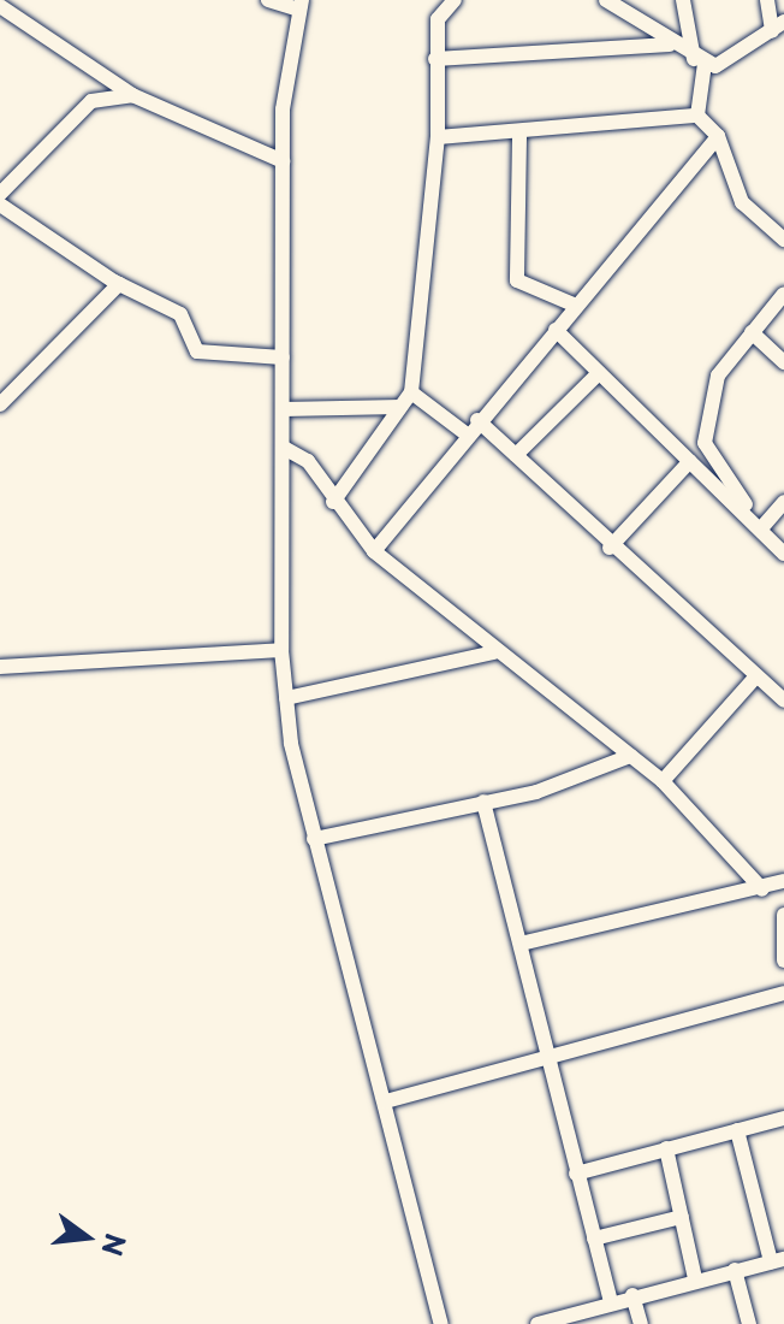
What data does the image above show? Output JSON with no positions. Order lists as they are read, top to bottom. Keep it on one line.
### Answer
{"north":"right"}
